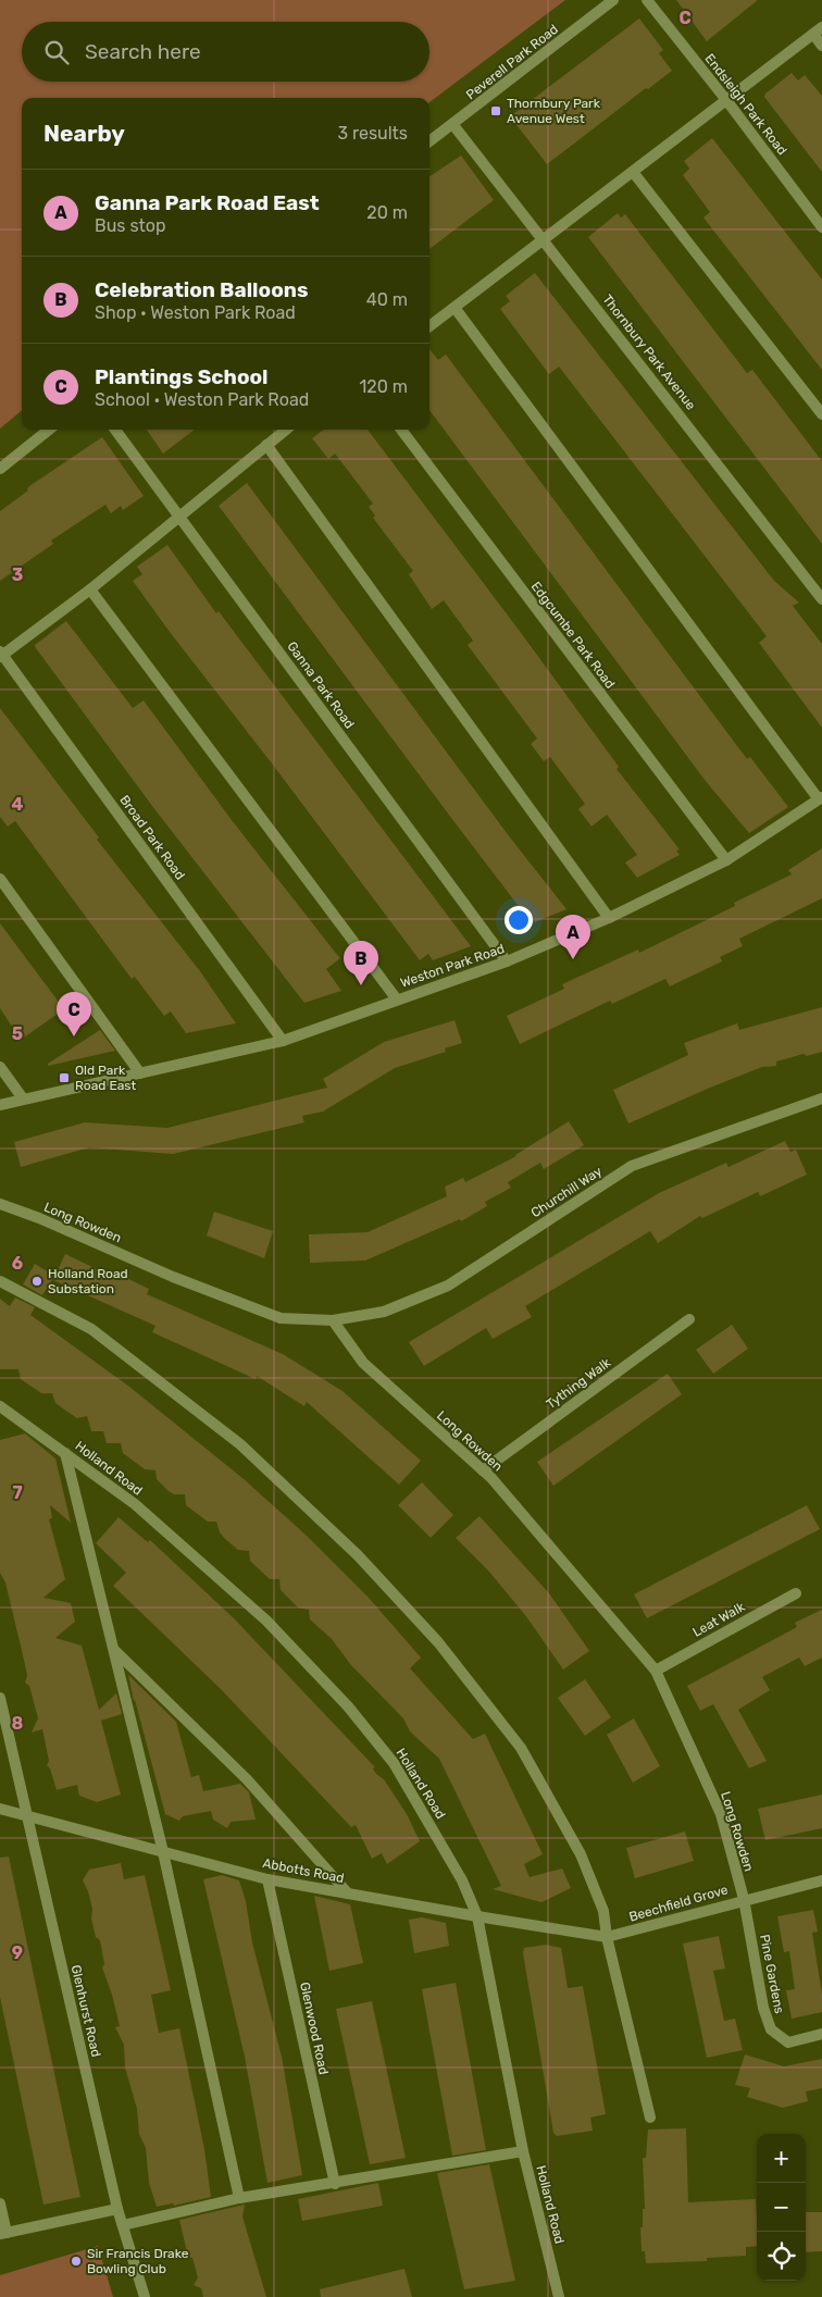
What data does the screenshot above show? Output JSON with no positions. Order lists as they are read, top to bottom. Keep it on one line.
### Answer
{"streets":{"street":["Peverell Park Road","Endsleigh Park Road","Thornbury Park Avenue","Edgcumbe Park Road","Ganna Park Road","Broad Park Road","Weston Park Road","Churchill Way","Long Rowden","Tything Walk","Holland Road","Leat Walk","Abbotts Road","Beechfield Grove","Pine Gardens","Glenhurst Road","Glenwood Road"]},"crossings":[["Peverell Park Road","Thornbury Park Avenue"],["Edgcumbe Park Road","Weston Park Road"],["Ganna Park Road","Weston Park Road"],["Broad Park Road","Weston Park Road"],["Churchill Way","Long Rowden"],["Long Rowden","Tything Walk"],["Long Rowden","Leat Walk"],["Long Rowden","Beechfield Grove"],["Long Rowden","Pine Gardens"],["Holland Road","Abbotts Road"],["Abbotts Road","Beechfield Grove"],["Abbotts Road","Glenhurst Road"],["Abbotts Road","Glenwood Road"],["Beechfield Grove","Pine Gardens"]],"places":{"transit":["Thornbury Park Avenue West","Old Park Road East"],"other":["Holland Road Substation","Sir Francis Drake Bowling Club"]},"page":{"search":"Search here","heading":["Nearby","3 results"],"list":[{"mark":"A","name":"Ganna Park Road East","note":"Bus stop","value":"20 m"},{"mark":"B","name":"Celebration Balloons","note":"Shop · Weston Park Road","value":"40 m"},{"mark":"C","name":"Plantings School","note":"School · Weston Park Road","value":"120 m"}],"pins":["A","B","C"],"map_buttons":["+","−"]},"grid":{"columns":["C"],"rows":["3","4","5","6","7","8","9"]}}
